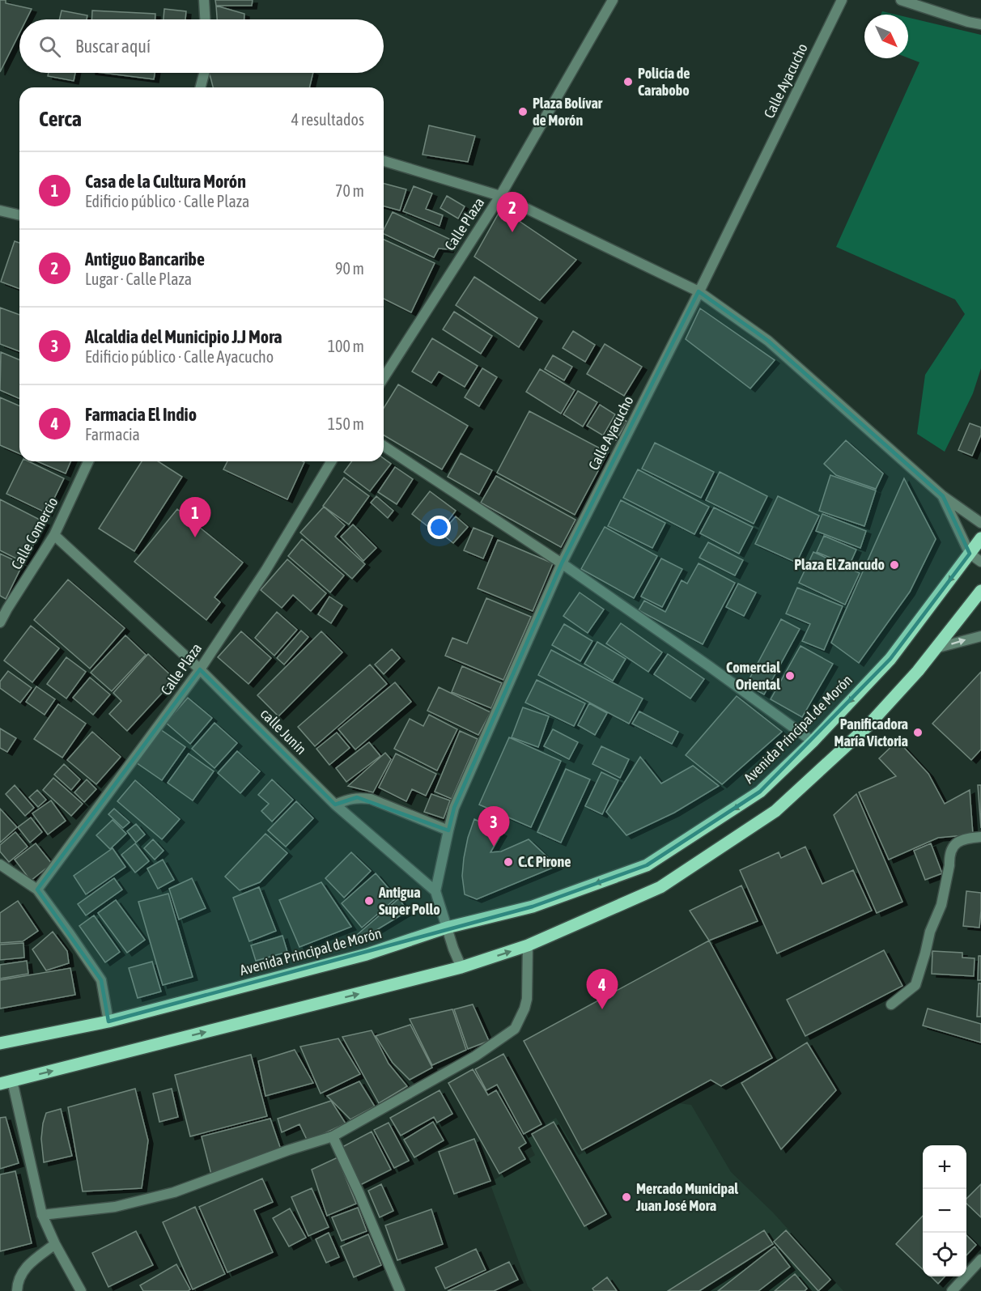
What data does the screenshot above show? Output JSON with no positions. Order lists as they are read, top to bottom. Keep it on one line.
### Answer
{"streets":{"main road":["Avenida Principal de Morón"],"street":["Calle Ayacucho","Calle Plaza","Calle Comercio","calle Junin"]},"crossings":[["Calle Ayacucho","calle Junin"],["Calle Plaza","calle Junin"],["Calle Comercio","calle Junin"]],"places":["Policía de Carabobo","Plaza Bolívar de Morón","Plaza El Zancudo","Comercial Oriental","Panificadora María Victoria","C.C Pirone","Antigua Super Pollo","Mercado Municipal Juan José Mora"],"north":"bottom right","page":{"search":"Buscar aquí","heading":["Cerca","4 resultados"],"list":[{"mark":"1","name":"Casa de la Cultura Morón","note":"Edificio público · Calle Plaza","value":"70 m"},{"mark":"2","name":"Antiguo Bancaribe","note":"Lugar · Calle Plaza","value":"90 m"},{"mark":"3","name":"Alcaldia del Municipio J.J Mora","note":"Edificio público · Calle Ayacucho","value":"100 m"},{"mark":"4","name":"Farmacia El Indio","note":"Farmacia","value":"150 m"}],"pins":["2","1","3","4"],"map_buttons":["+","−"]}}
